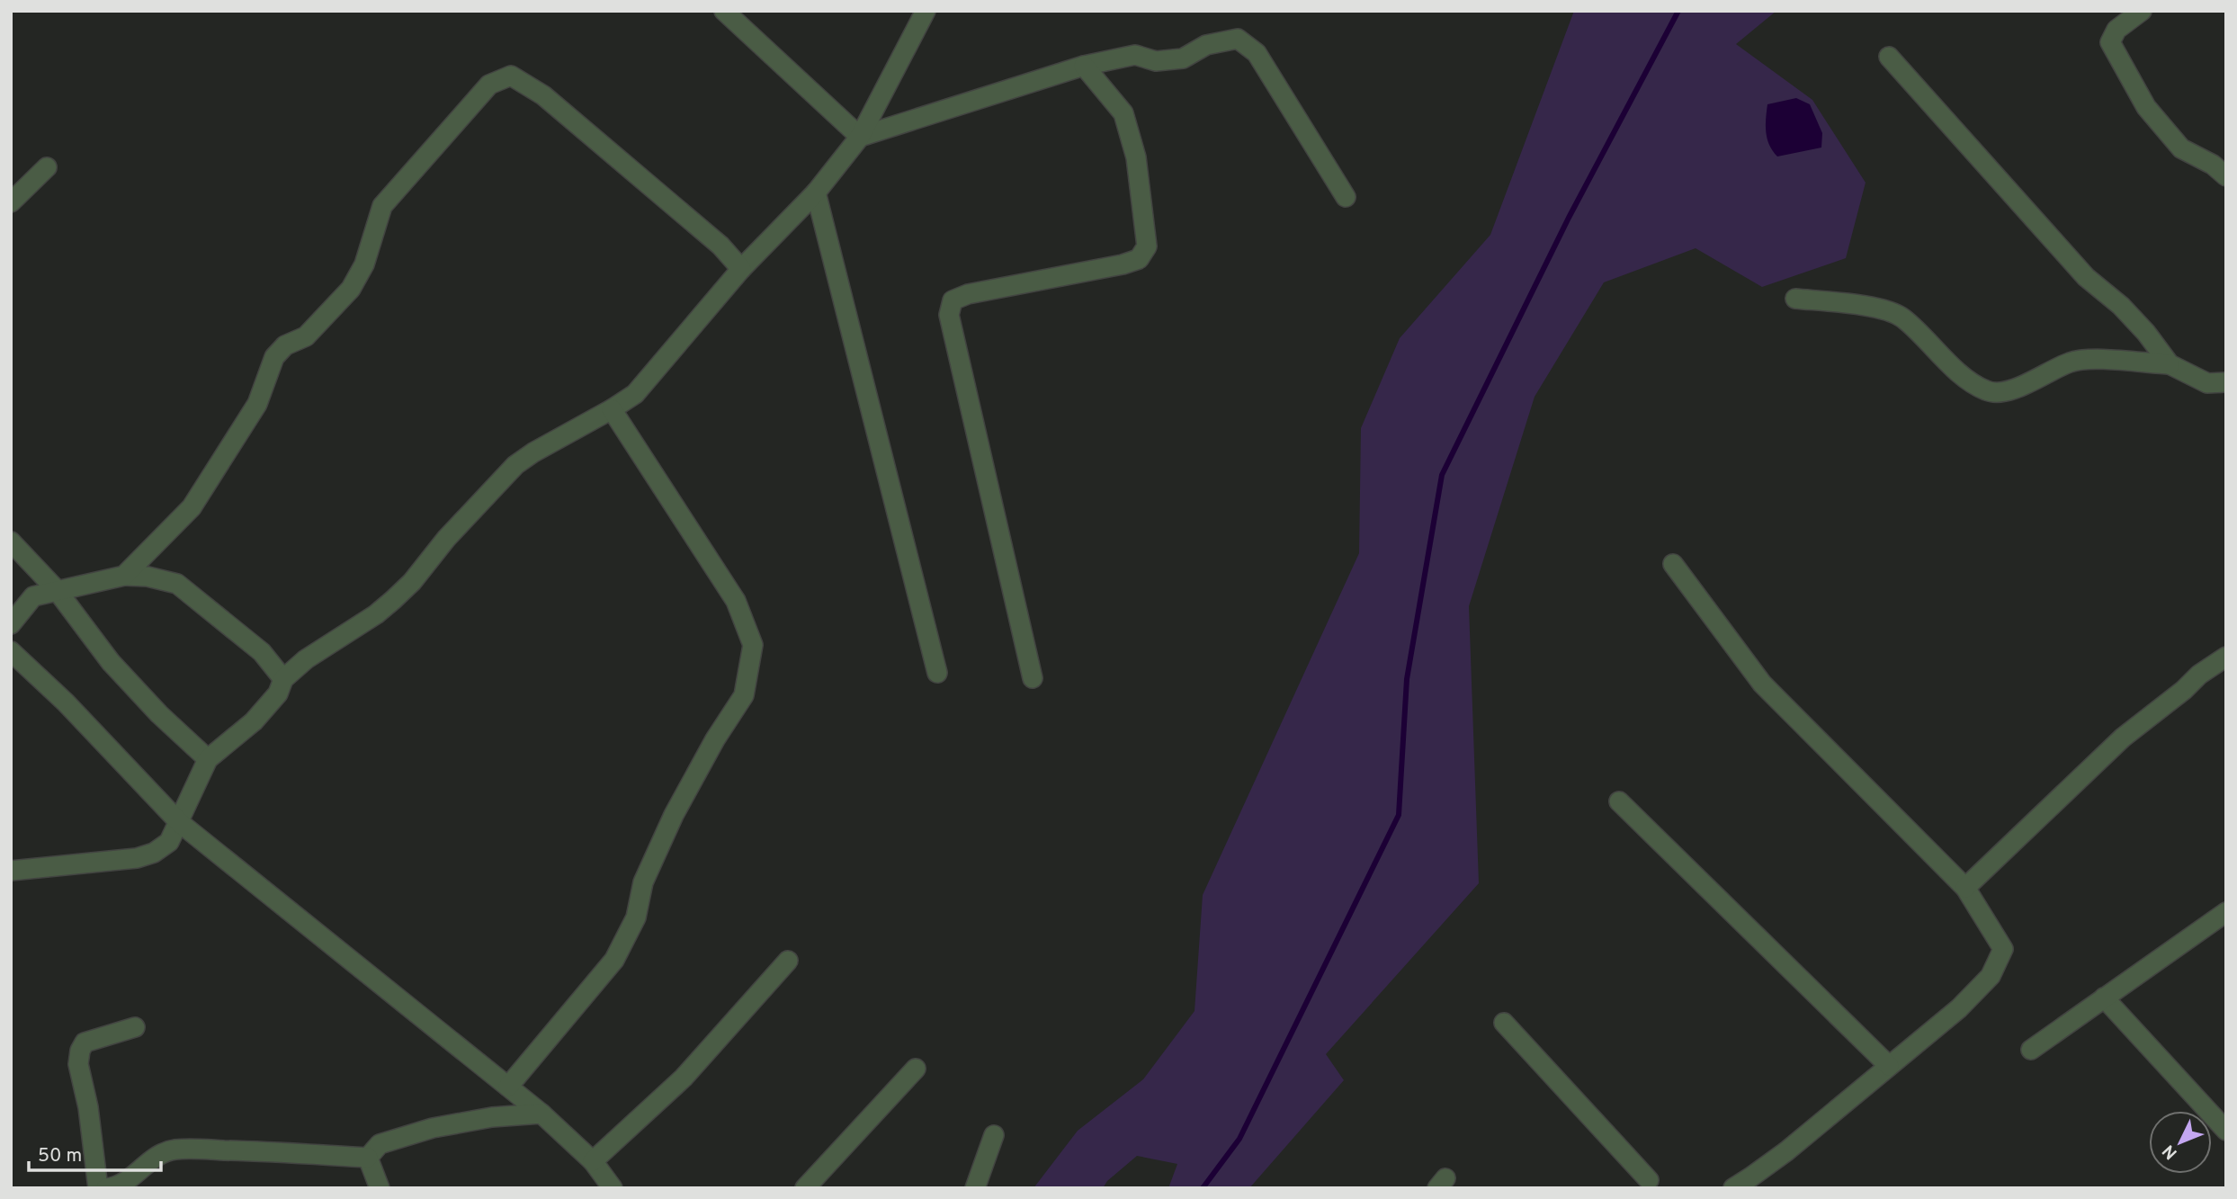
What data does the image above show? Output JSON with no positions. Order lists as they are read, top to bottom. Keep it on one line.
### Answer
{"scale_bar":"50 m","north":"bottom left"}
